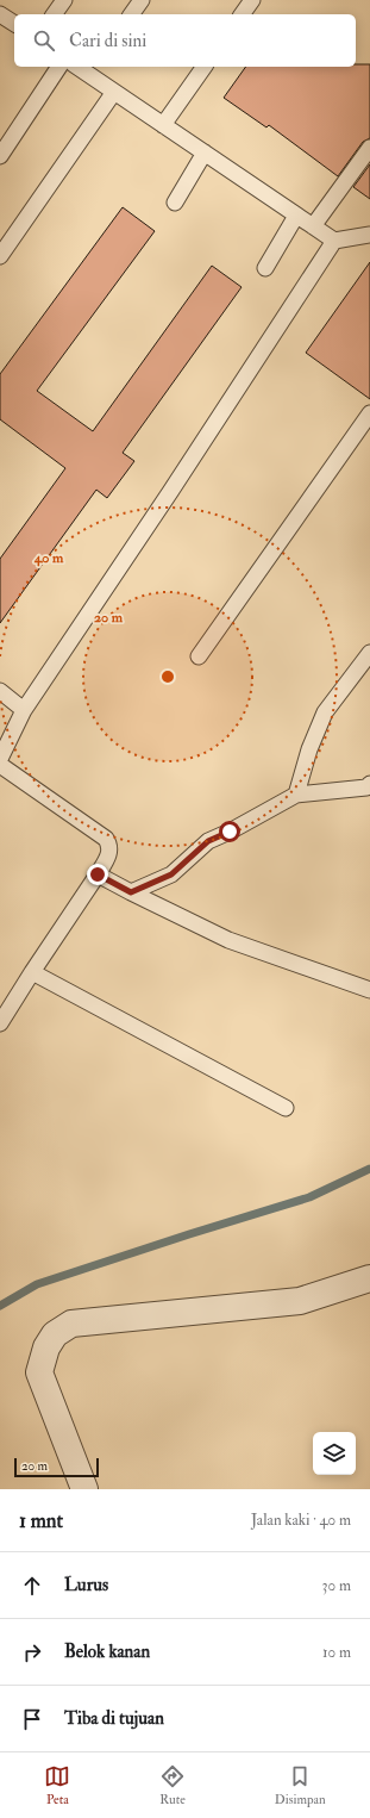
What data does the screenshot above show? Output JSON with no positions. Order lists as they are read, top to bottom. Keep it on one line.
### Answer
{"scale_bar":"20 m","page":{"search":"Cari di sini","scale":"20 m","heading":["1 mnt","Jalan kaki · 40 m"],"list":[["Lurus","30 m"],["Belok kanan","10 m"],"Tiba di tujuan"],"nav":["Peta","Rute","Disimpan"]},"rings":["40 m","20 m"]}
